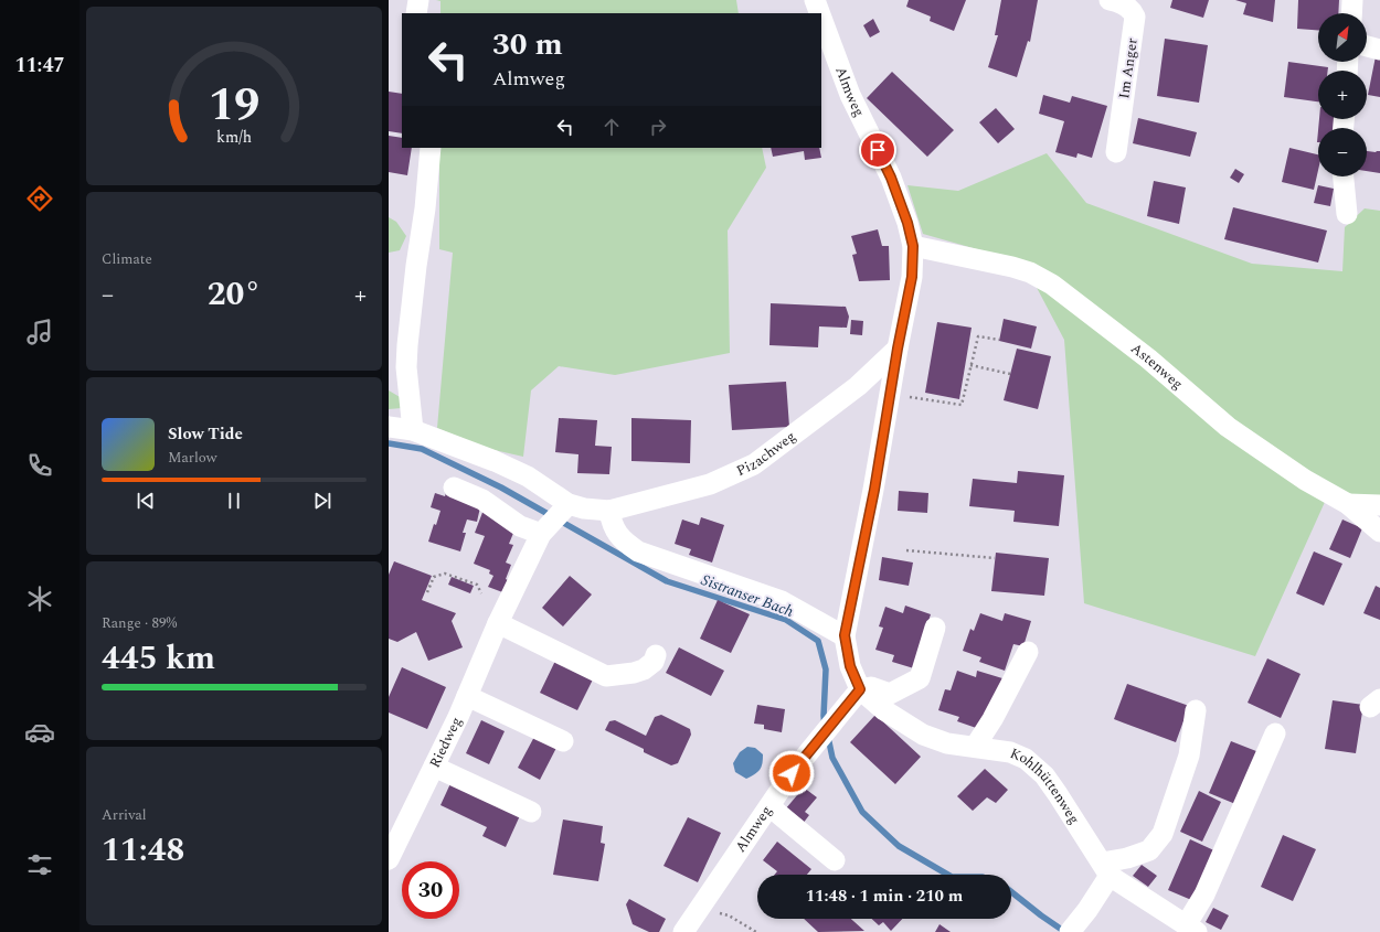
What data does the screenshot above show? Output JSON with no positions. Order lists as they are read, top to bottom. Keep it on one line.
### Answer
{"streets":{"street":["Im Anger","Almweg","Astenweg","Pizachweg","Riedweg","Kohlhüttenweg"]},"crossings":[["Almweg","Astenweg"],["Almweg","Pizachweg"],["Almweg","Kohlhüttenweg"],["Pizachweg","Riedweg"]],"water":["Sistranser Bach"],"north":"top right","page":{"tabs":"11:47","map_buttons":["+","−"],"turn":["30 m","Almweg"],"tile":["Climate",["Range · 89%","445 km"],["Arrival","11:48"]],"heat":["−","20°","+"],"song":["Slow Tide","Marlow"],"limit":"30","trip":"11:48 · 1 min · 210 m","gauge":["19","km/h"]}}
